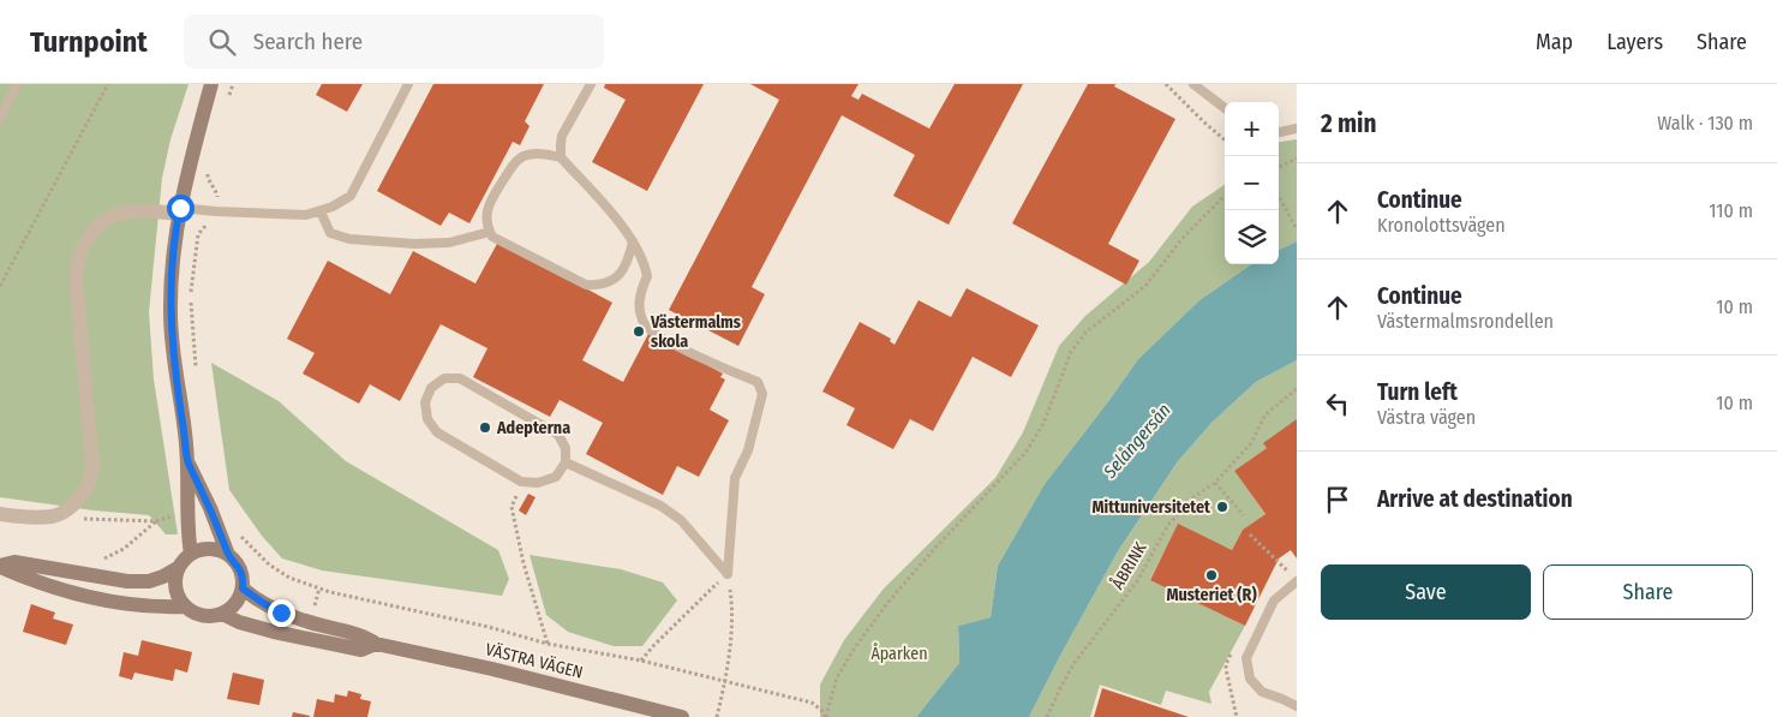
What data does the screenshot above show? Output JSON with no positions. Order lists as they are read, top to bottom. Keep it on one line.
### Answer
{"streets":{"street":["VÄSTRA VÄGEN"],"path":["ÅBRINK"]},"water":["Selångersån"],"parks":["Åparken"],"places":["Västermalms skola","Adepterna","Mittuniversitetet","Musteriet (R)"],"page":{"header":"Turnpoint","search":"Search here","nav":["Map","Layers","Share"],"heading":["2 min","Walk · 130 m"],"map_buttons":["+","−"],"list":[["Continue","Kronolottsvägen","110 m"],["Continue","Västermalmsrondellen","10 m"],["Turn left","Västra vägen","10 m"],"Arrive at destination"],"buttons":["Save","Share"]}}
